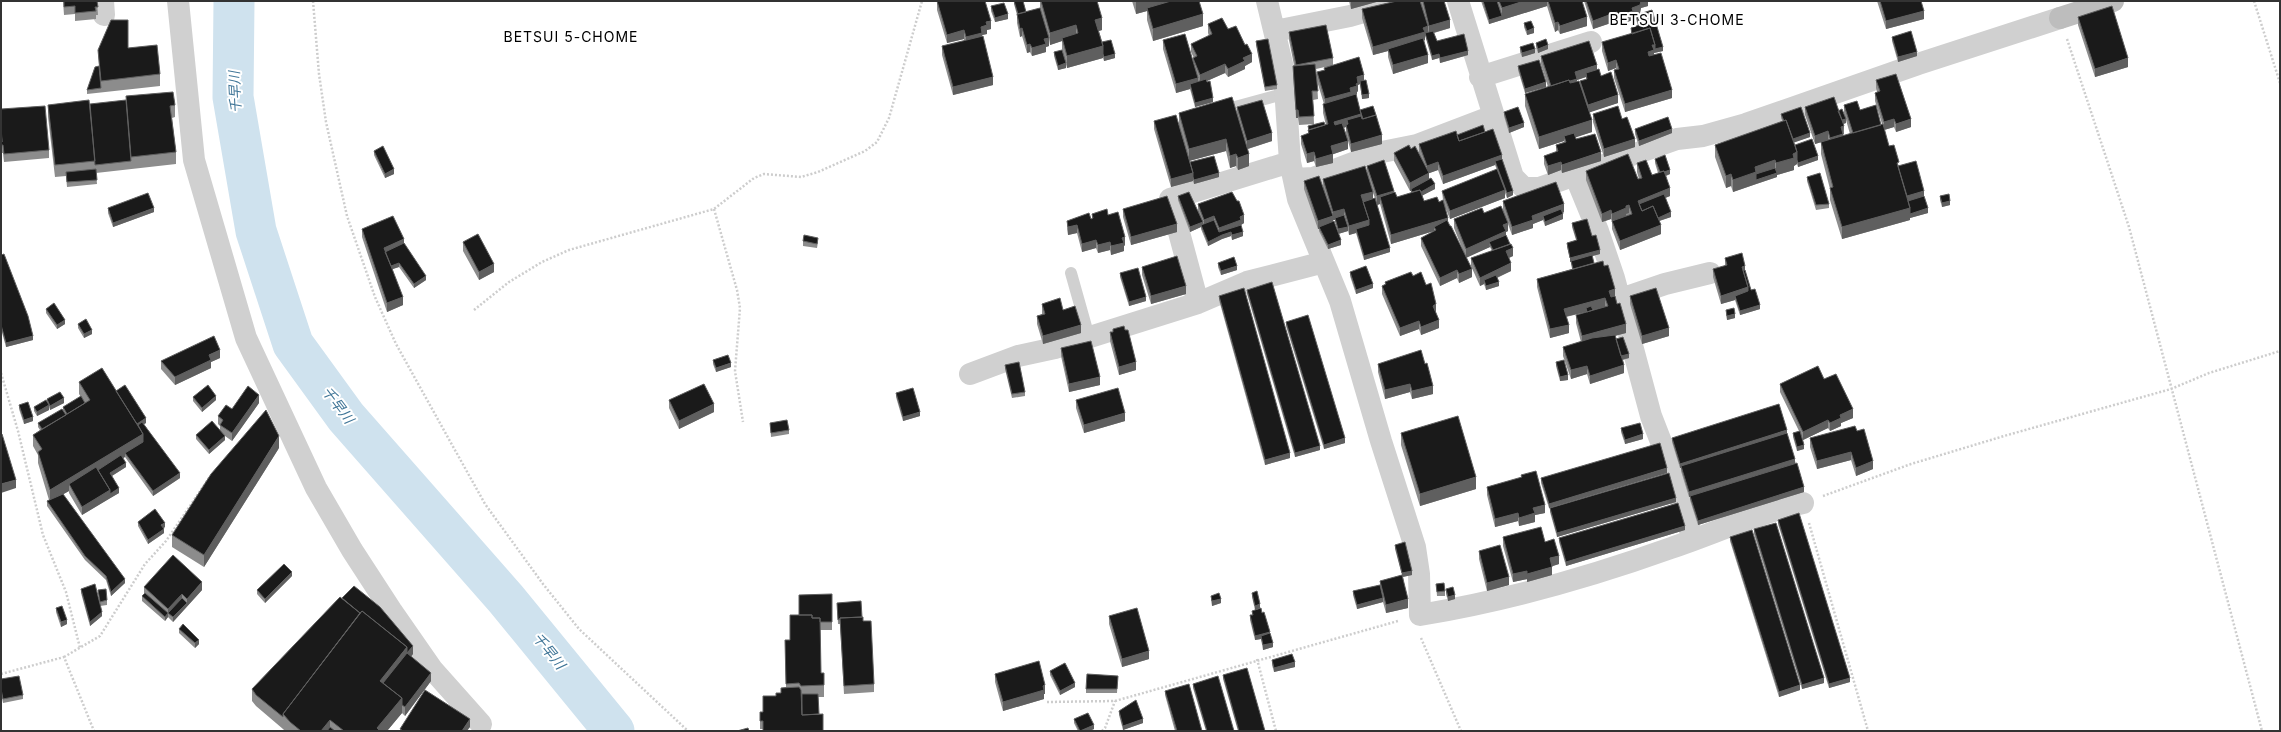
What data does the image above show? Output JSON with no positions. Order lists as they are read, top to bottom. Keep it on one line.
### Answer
{"districts":["BETSUI 3-CHOME","BETSUI 5-CHOME"],"water":["千早川"]}
